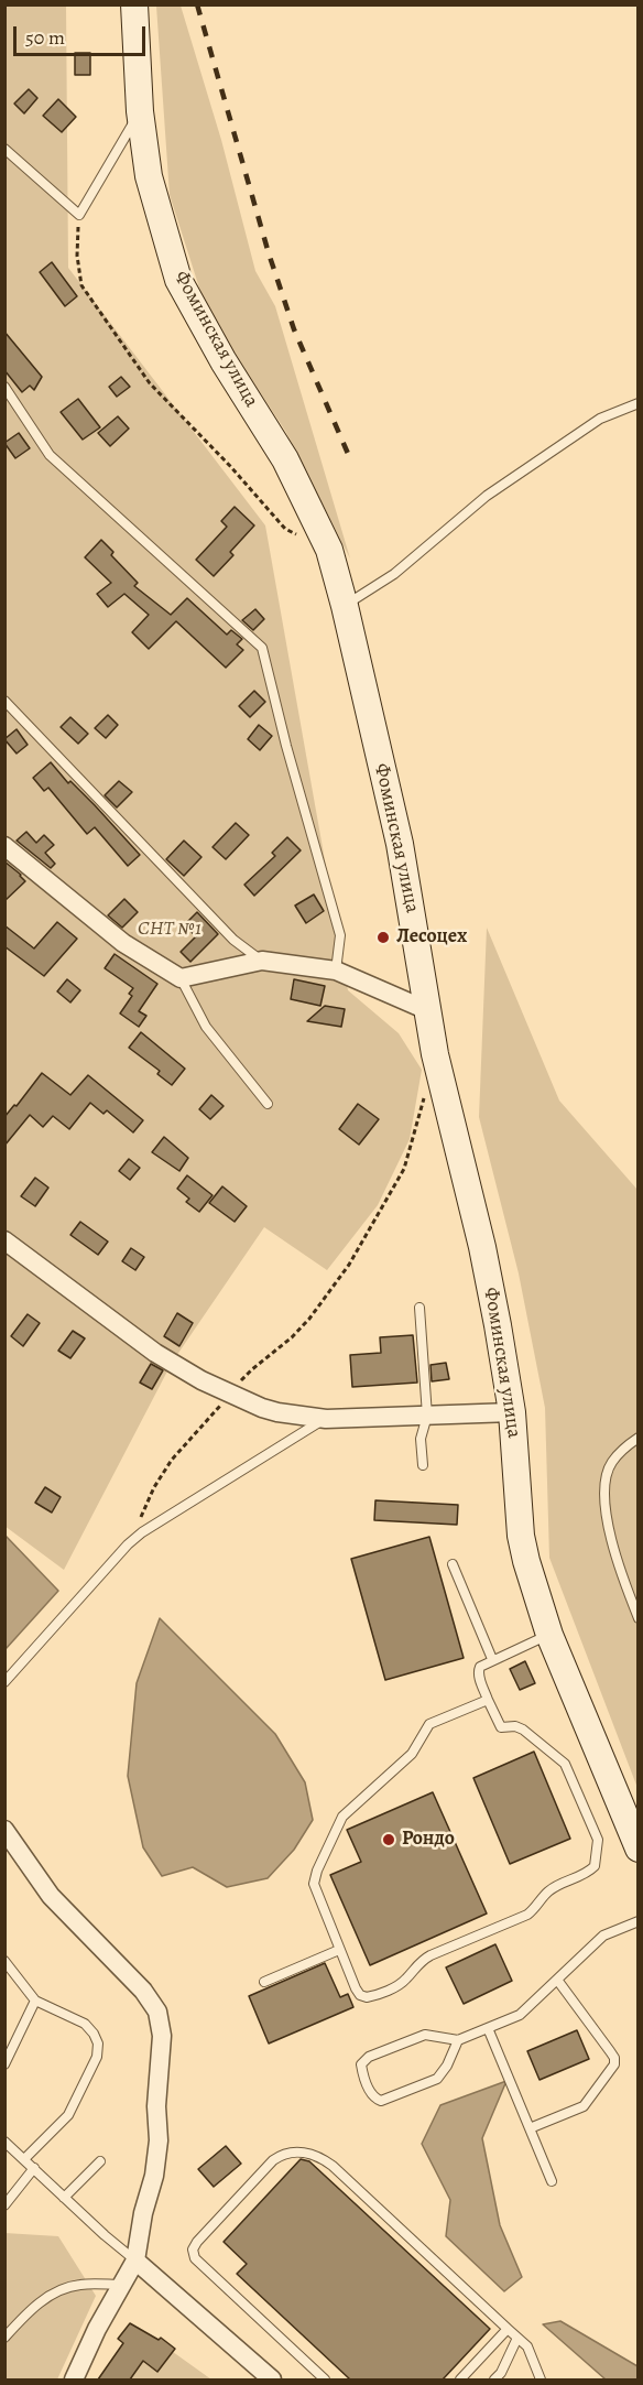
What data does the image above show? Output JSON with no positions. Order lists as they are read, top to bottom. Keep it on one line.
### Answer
{"streets":{"street":["Фоминская улица"]},"parks":["СНТ №1"],"places":["Лесоцех","Рондо"],"scale_bar":"50 m"}
